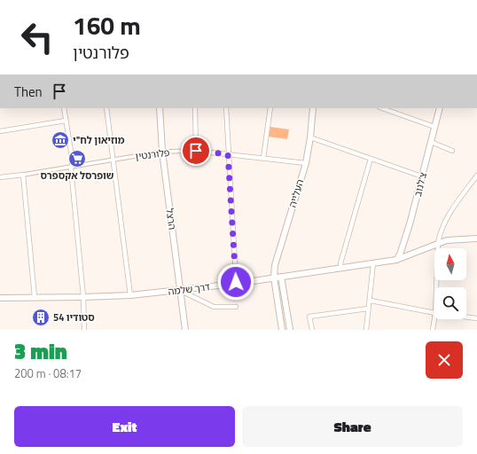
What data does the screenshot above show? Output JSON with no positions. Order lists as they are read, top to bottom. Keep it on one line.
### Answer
{"streets":{"street":["פלורנטין","צ'לנוב","העלייה","הרצל","דרך שלמה"]},"crossings":[["פלורנטין","העלייה"],["פלורנטין","הרצל"],["צ'לנוב","דרך שלמה"],["העלייה","דרך שלמה"],["הרצל","דרך שלמה"]],"places":{"museum":["מוזיאון לח\"י"],"supermarket":["שופרסל אקספרס"],"building":["סטודיו 54"]},"north":"top","page":{"turn":["160 m","פלורנטין"],"then":"Then","heading":["3 min","200 m · 08:17"],"buttons":["Exit","Share"]}}
